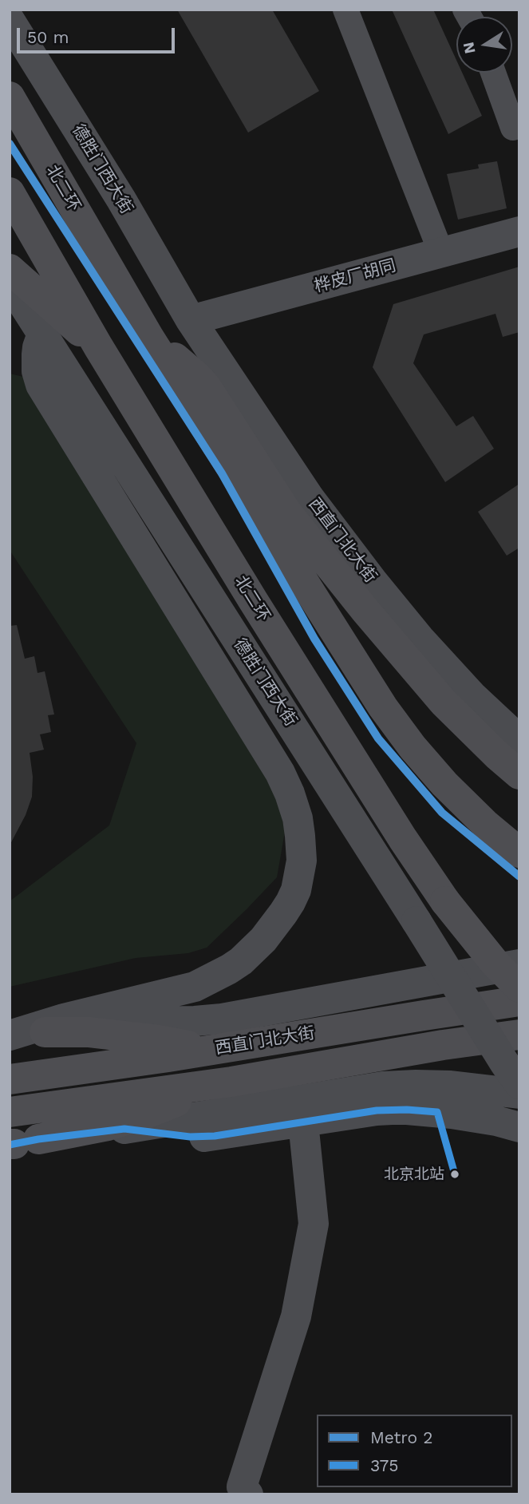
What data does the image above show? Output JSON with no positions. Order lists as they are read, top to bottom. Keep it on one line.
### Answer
{"streets":{"highway":["北二环","西直门北大街"],"street":["德胜门西大街","桦皮厂胡同"]},"crossings":[["德胜门西大街","桦皮厂胡同"],["德胜门西大街","西直门北大街"],["桦皮厂胡同","西直门北大街"]],"places":["北京北站"],"lines":["metro line 2","transit line 375"],"legend":["Metro 2","375"],"scale_bar":"50 m","north":"left"}
